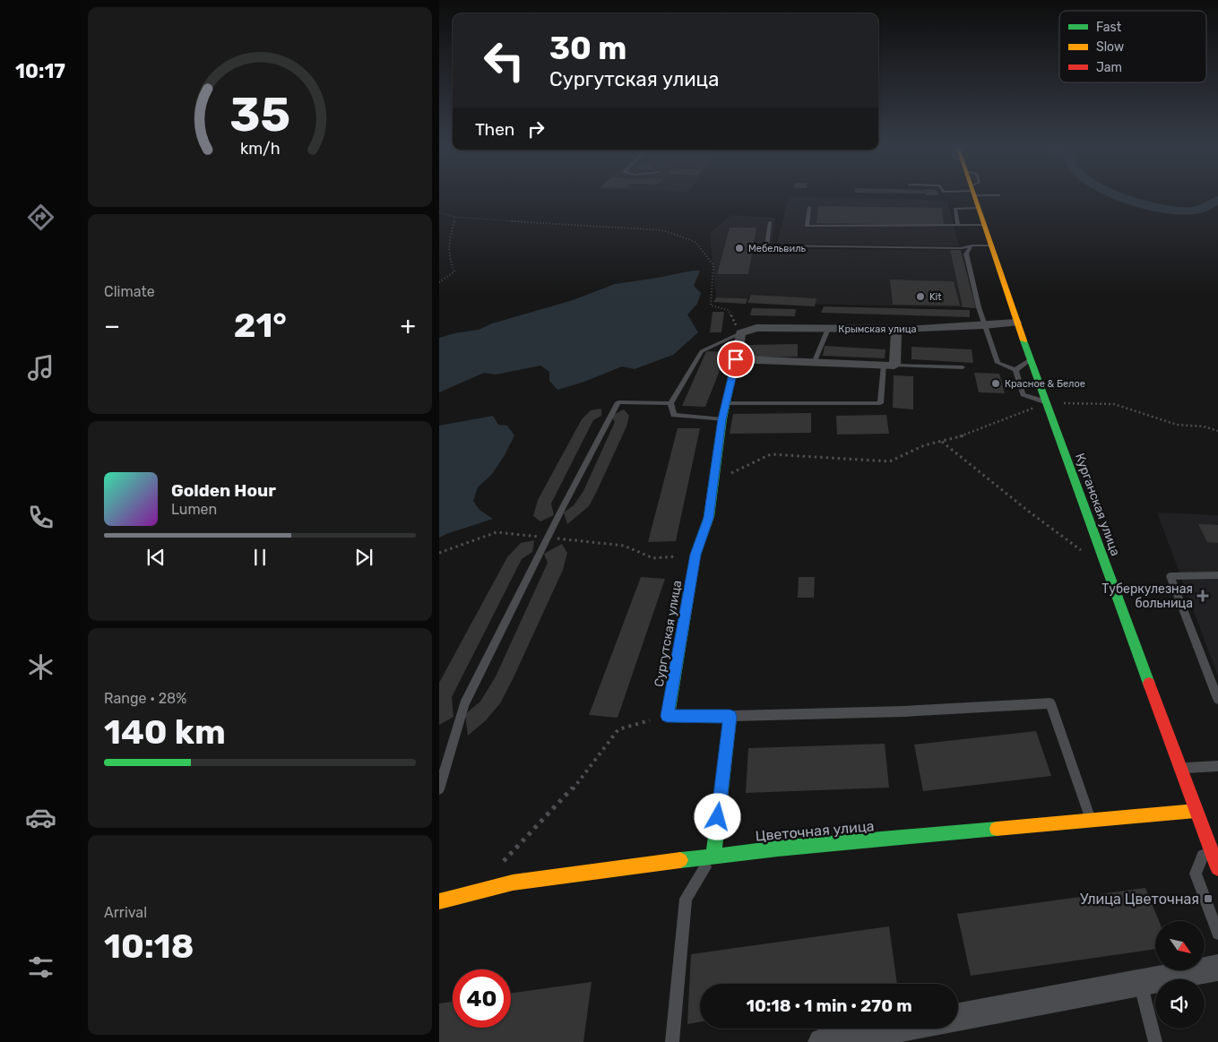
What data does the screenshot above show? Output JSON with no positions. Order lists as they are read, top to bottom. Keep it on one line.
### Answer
{"streets":{"main road":["Курганская улица","Сургутская улица","Цветочная улица"],"street":["Крымская улица"]},"crossings":[["Крымская улица","Курганская улица"],["Курганская улица","Цветочная улица"]],"places":{"other":["Мебельвиль","Kit","Красное & Белое"],"health":["Туберкулезная больница"],"transit":["Улица Цветочная"]},"legend":["Fast","Slow","Jam"],"north":"bottom right","page":{"tabs":"10:17","turn":["30 m","Сургутская улица"],"then":"Then","tile":["Climate",["Range · 28%","140 km"],["Arrival","10:18"]],"heat":["−","21°","+"],"song":["Golden Hour","Lumen"],"limit":"40","trip":"10:18 · 1 min · 270 m","gauge":["35","km/h"]}}
